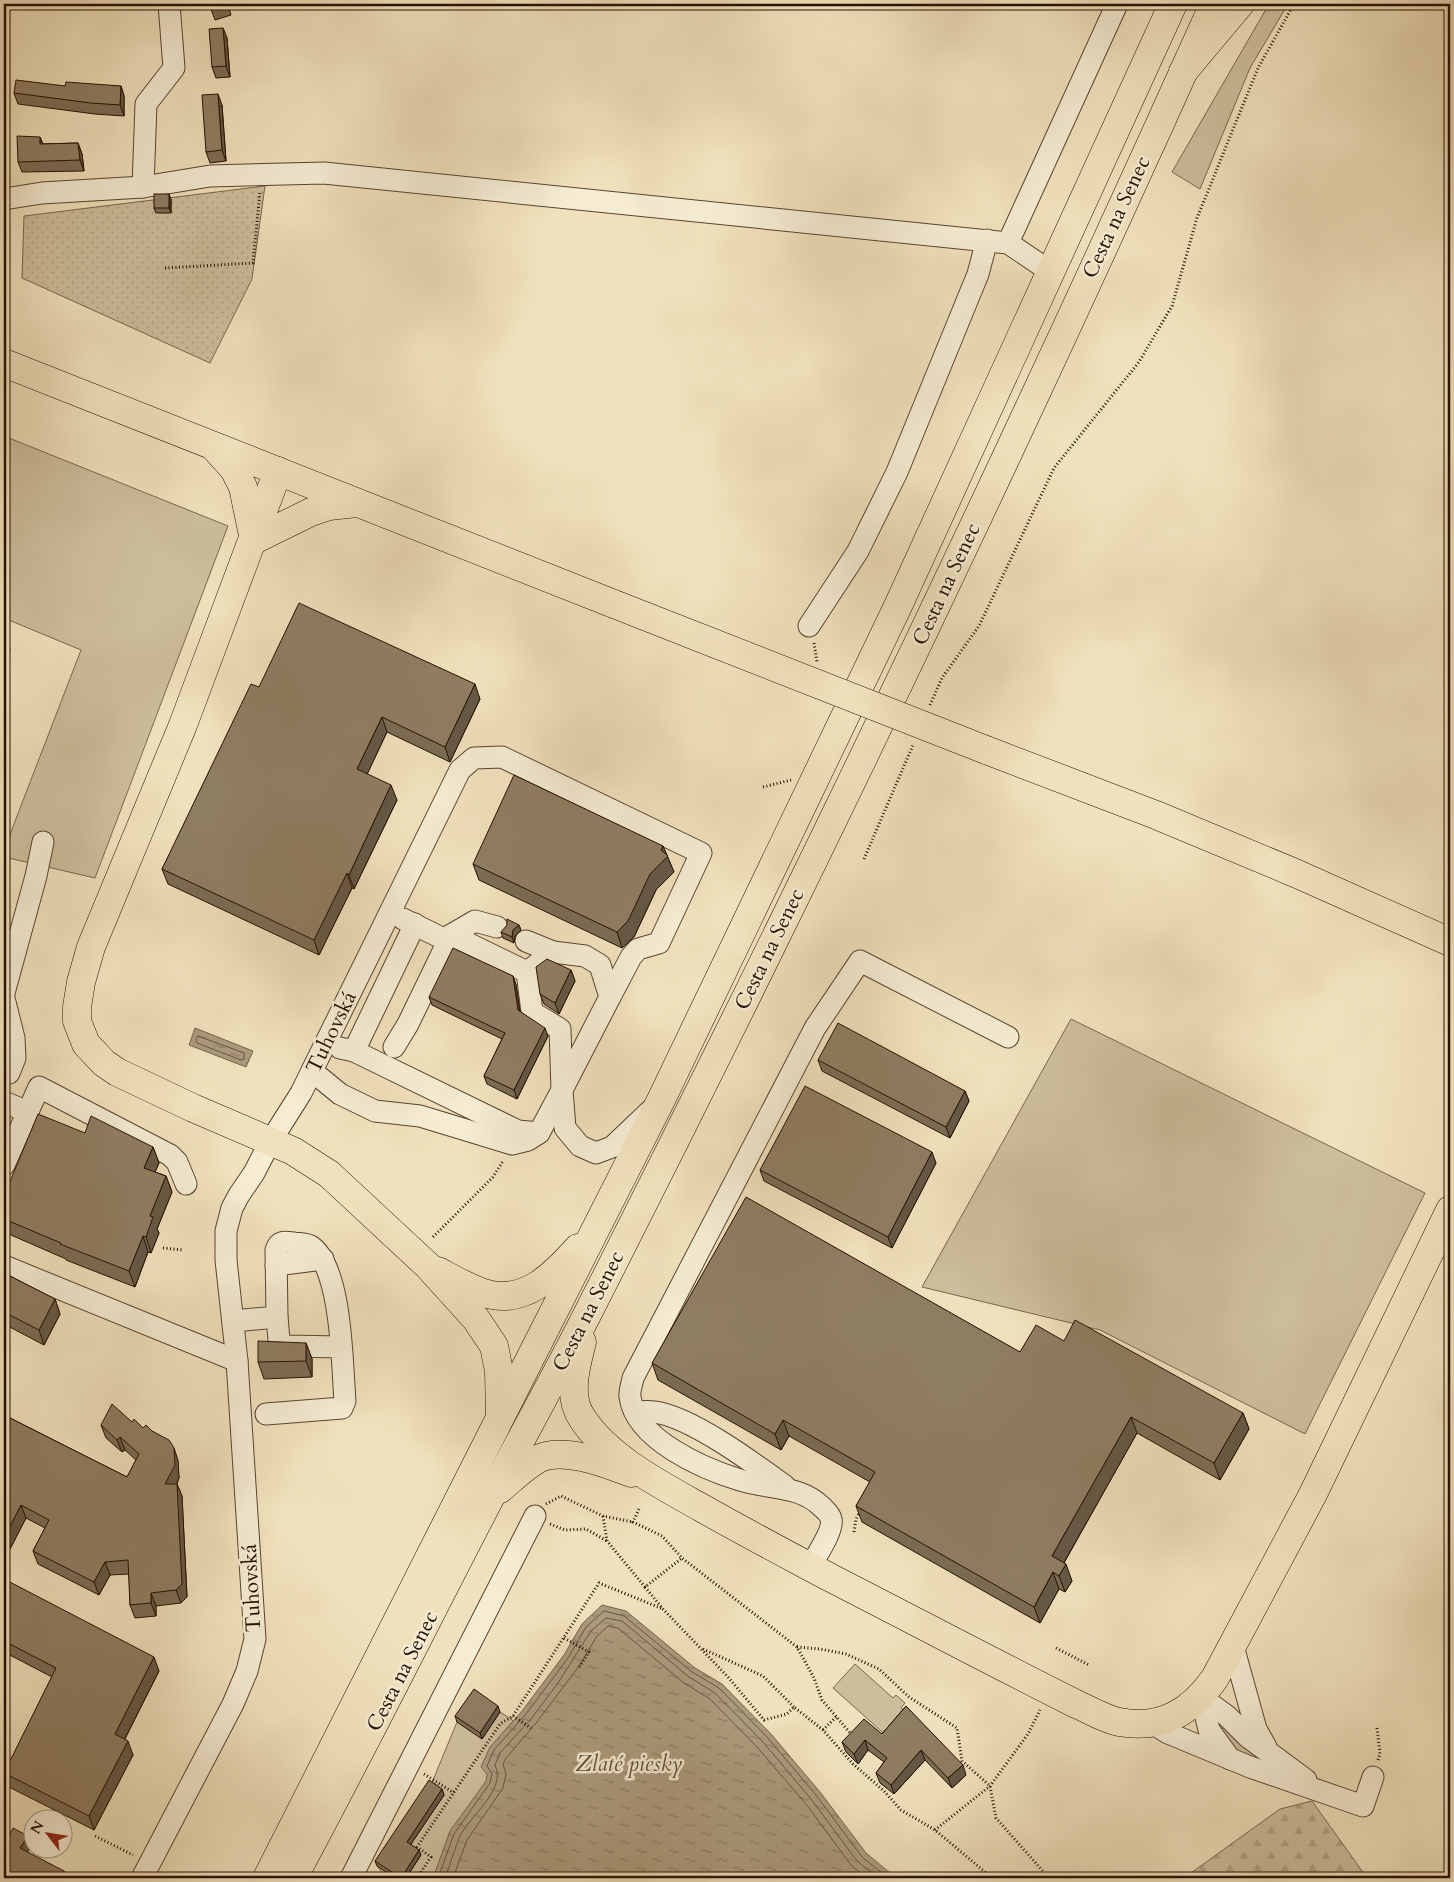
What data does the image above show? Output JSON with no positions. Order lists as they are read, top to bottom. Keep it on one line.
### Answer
{"streets":{"main road":["Cesta na Senec"],"street":["Tuhovská"]},"water":["Zlaté piesky"],"north":"top left"}
